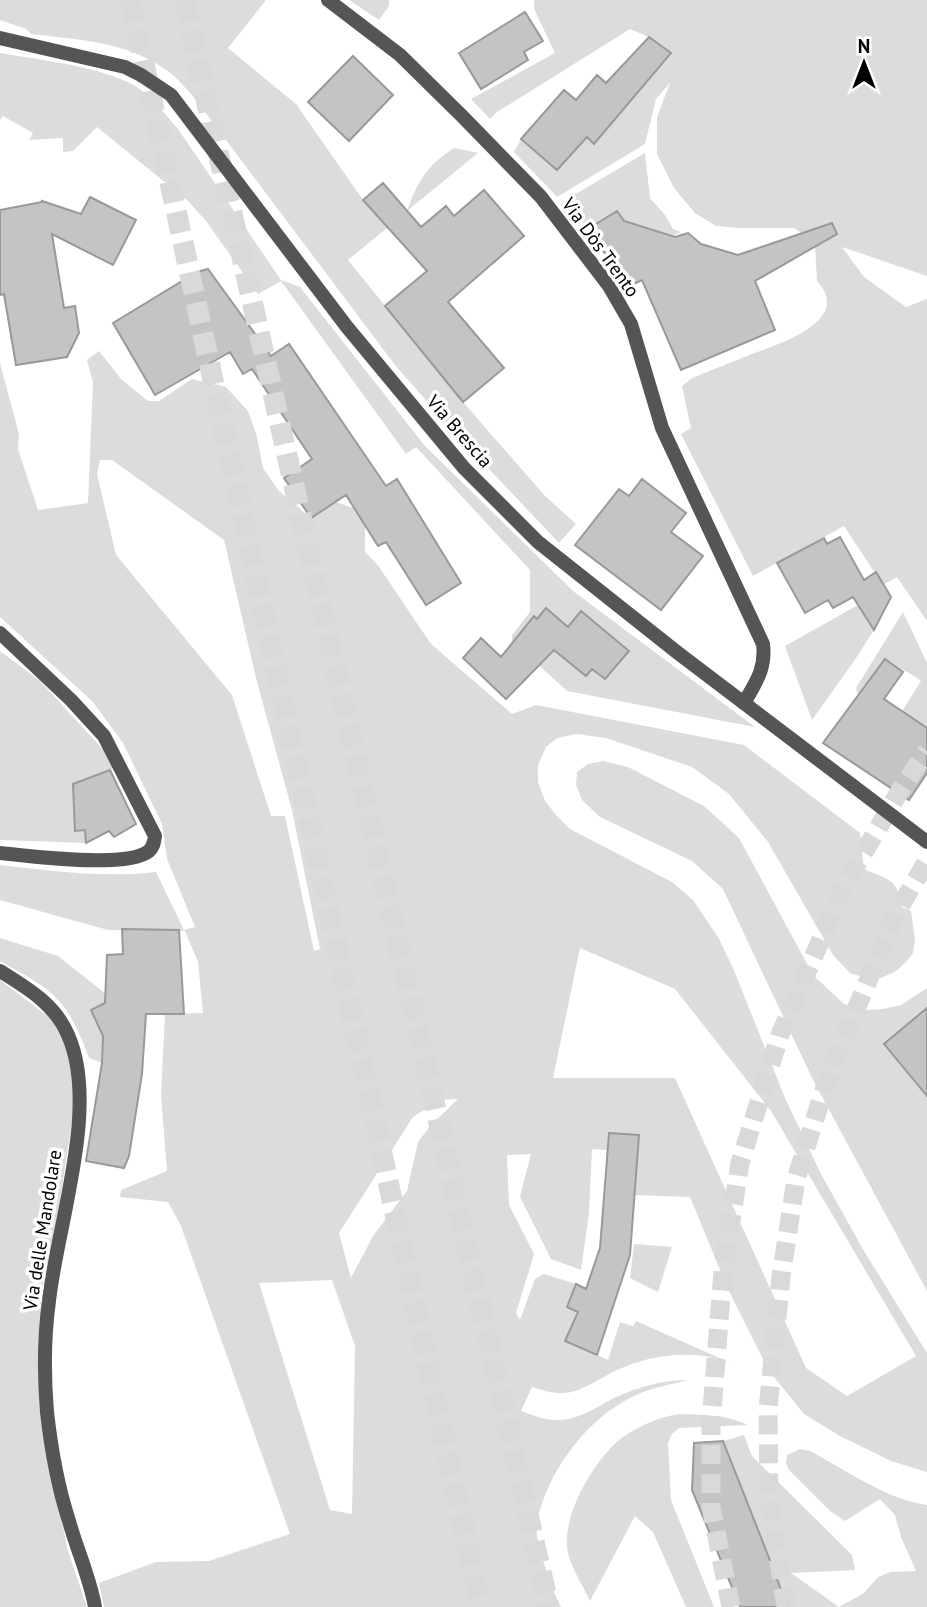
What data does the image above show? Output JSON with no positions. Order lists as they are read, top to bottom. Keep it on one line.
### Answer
{"streets":{"street":["Via Dòs Trento","Via Brescia","Via delle Mandolare"]},"crossings":[["Via Dòs Trento","Via Brescia"]],"north":"top"}
